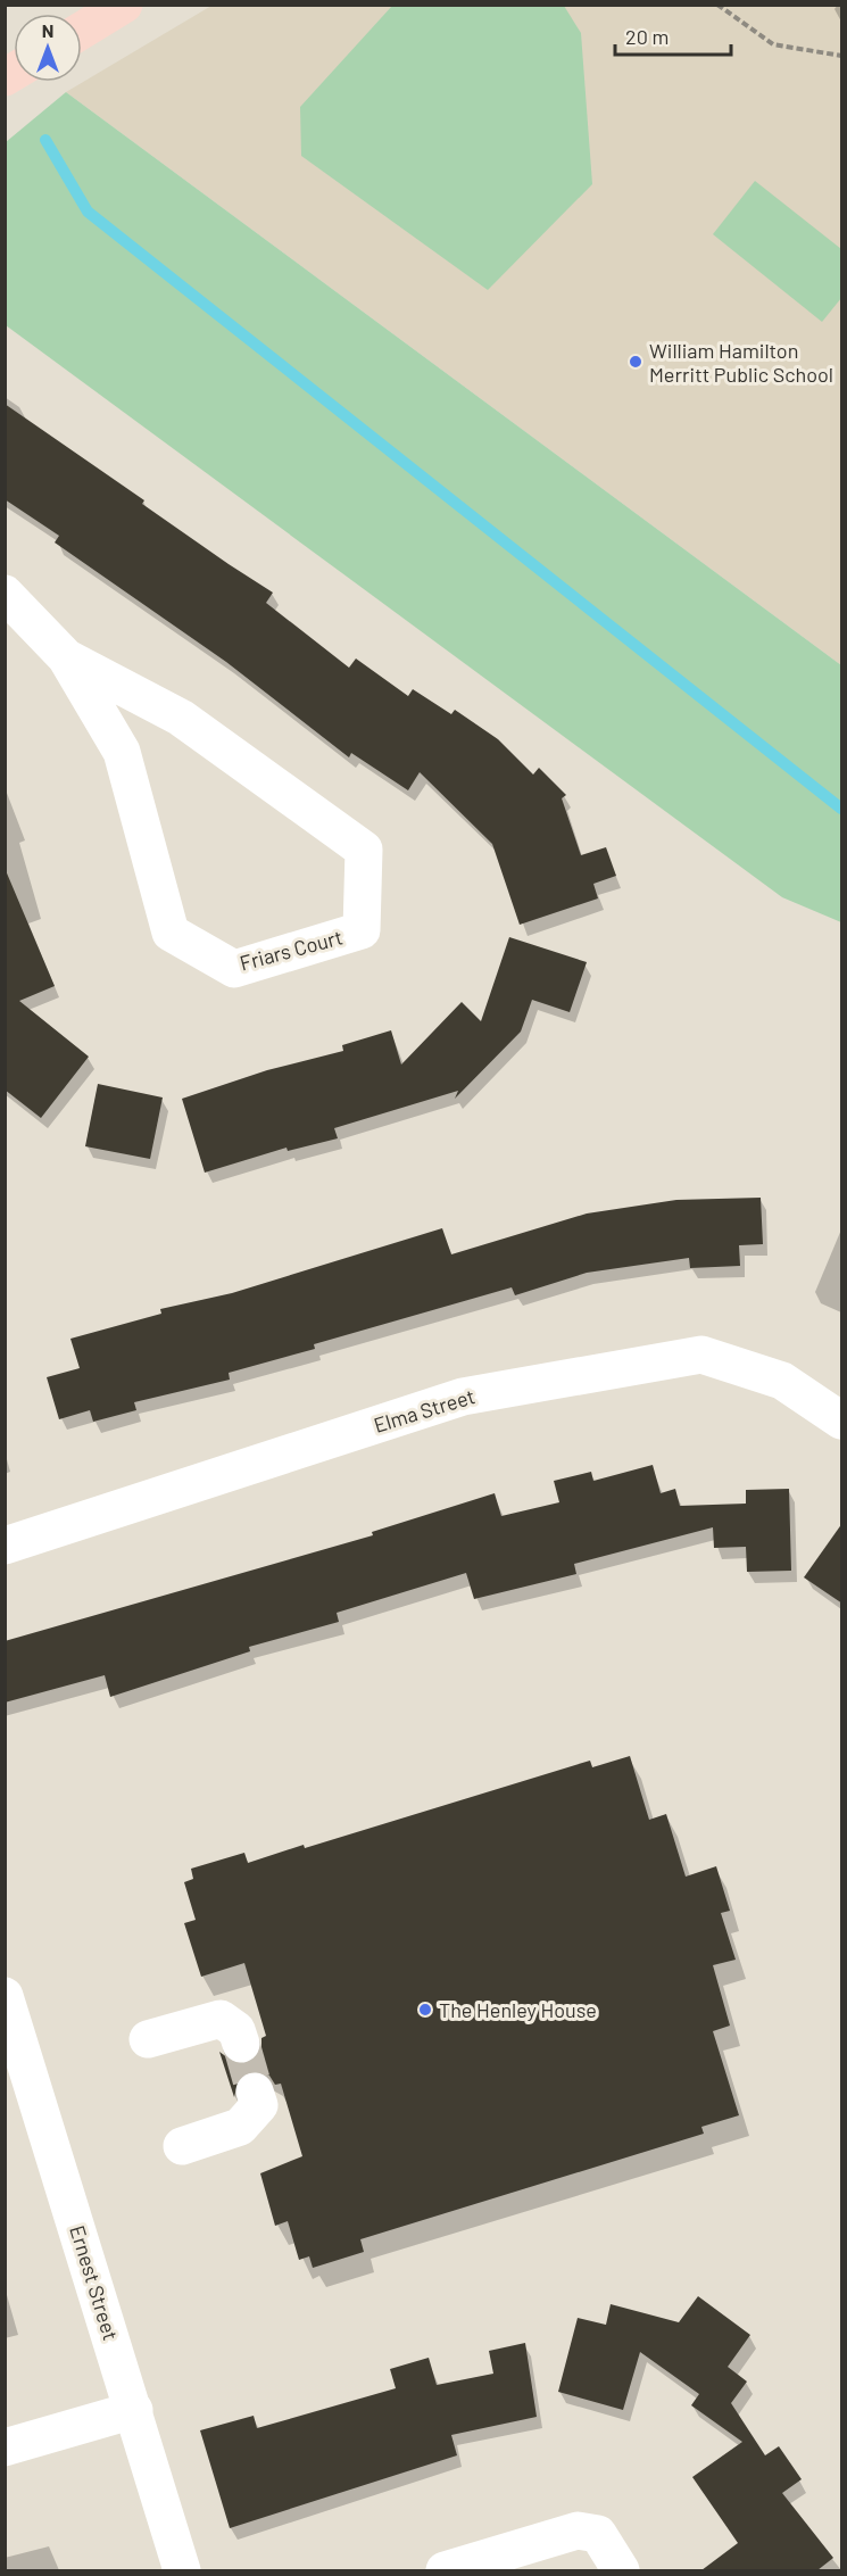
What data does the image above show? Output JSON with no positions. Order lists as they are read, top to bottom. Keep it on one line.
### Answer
{"streets":{"street":["Friars Court","Elma Street","Ernest Street"]},"places":["William Hamilton Merritt Public School","The Henley House"],"scale_bar":"20 m","north":"top"}
